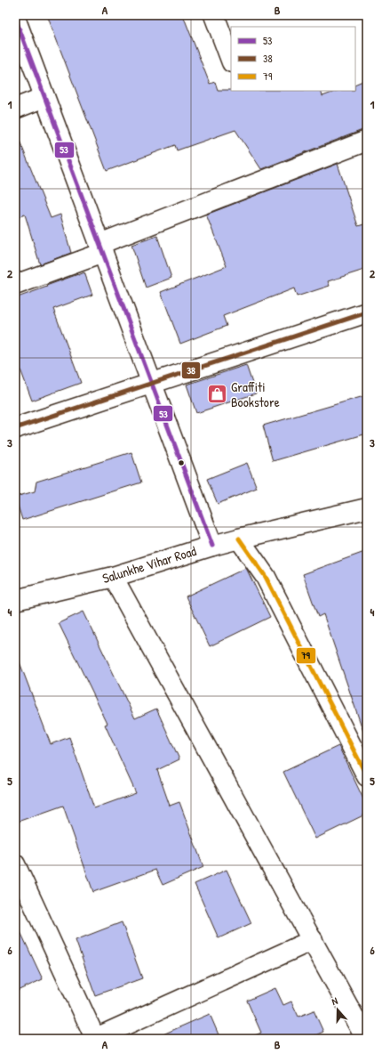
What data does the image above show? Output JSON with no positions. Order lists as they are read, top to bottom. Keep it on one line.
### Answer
{"streets":{"street":["Salunkhe Vihar Road"]},"places":{"shop":["Graffiti Bookstore"]},"lines":["transit line 53","transit line 38","transit line 79"],"legend":["53","38","79"],"north":"top","grid":{"columns":["A","B"],"rows":["1","2","3","4","5","6"]}}
